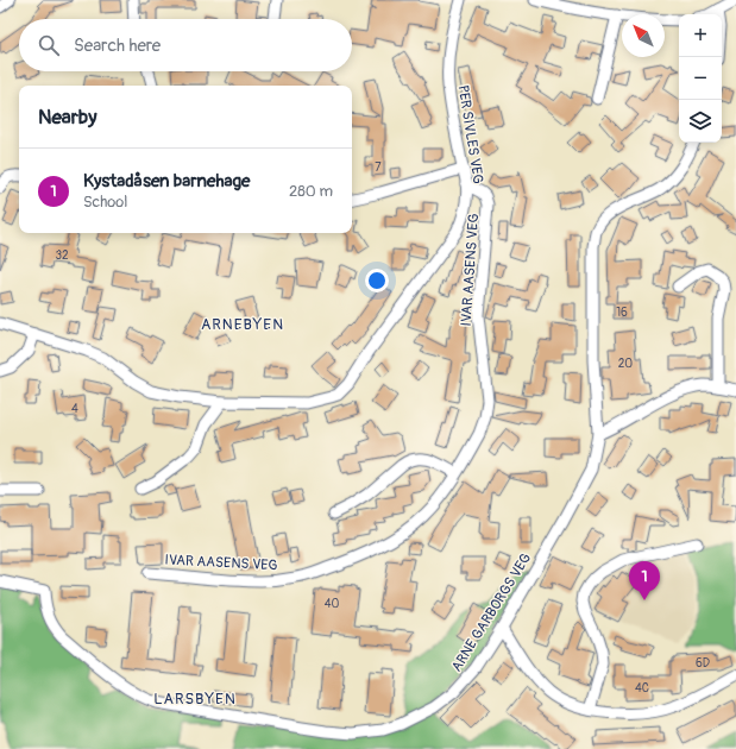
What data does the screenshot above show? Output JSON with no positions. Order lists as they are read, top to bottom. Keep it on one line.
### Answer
{"streets":{"street":["PER SIVLES VEG","IVAR AASENS VEG","ARNE GARBORGS VEG"]},"crossings":[["PER SIVLES VEG","IVAR AASENS VEG"]],"districts":["ARNEBYEN","LARSBYEN"],"house_numbers":["7","32","16","20","4","40","6D","4C"],"north":"top left","page":{"map_buttons":["+","−"],"search":"Search here","heading":"Nearby","list":[{"mark":"1","name":"Kystadåsen barnehage","note":"School","value":"280 m"}],"pins":"1"}}
